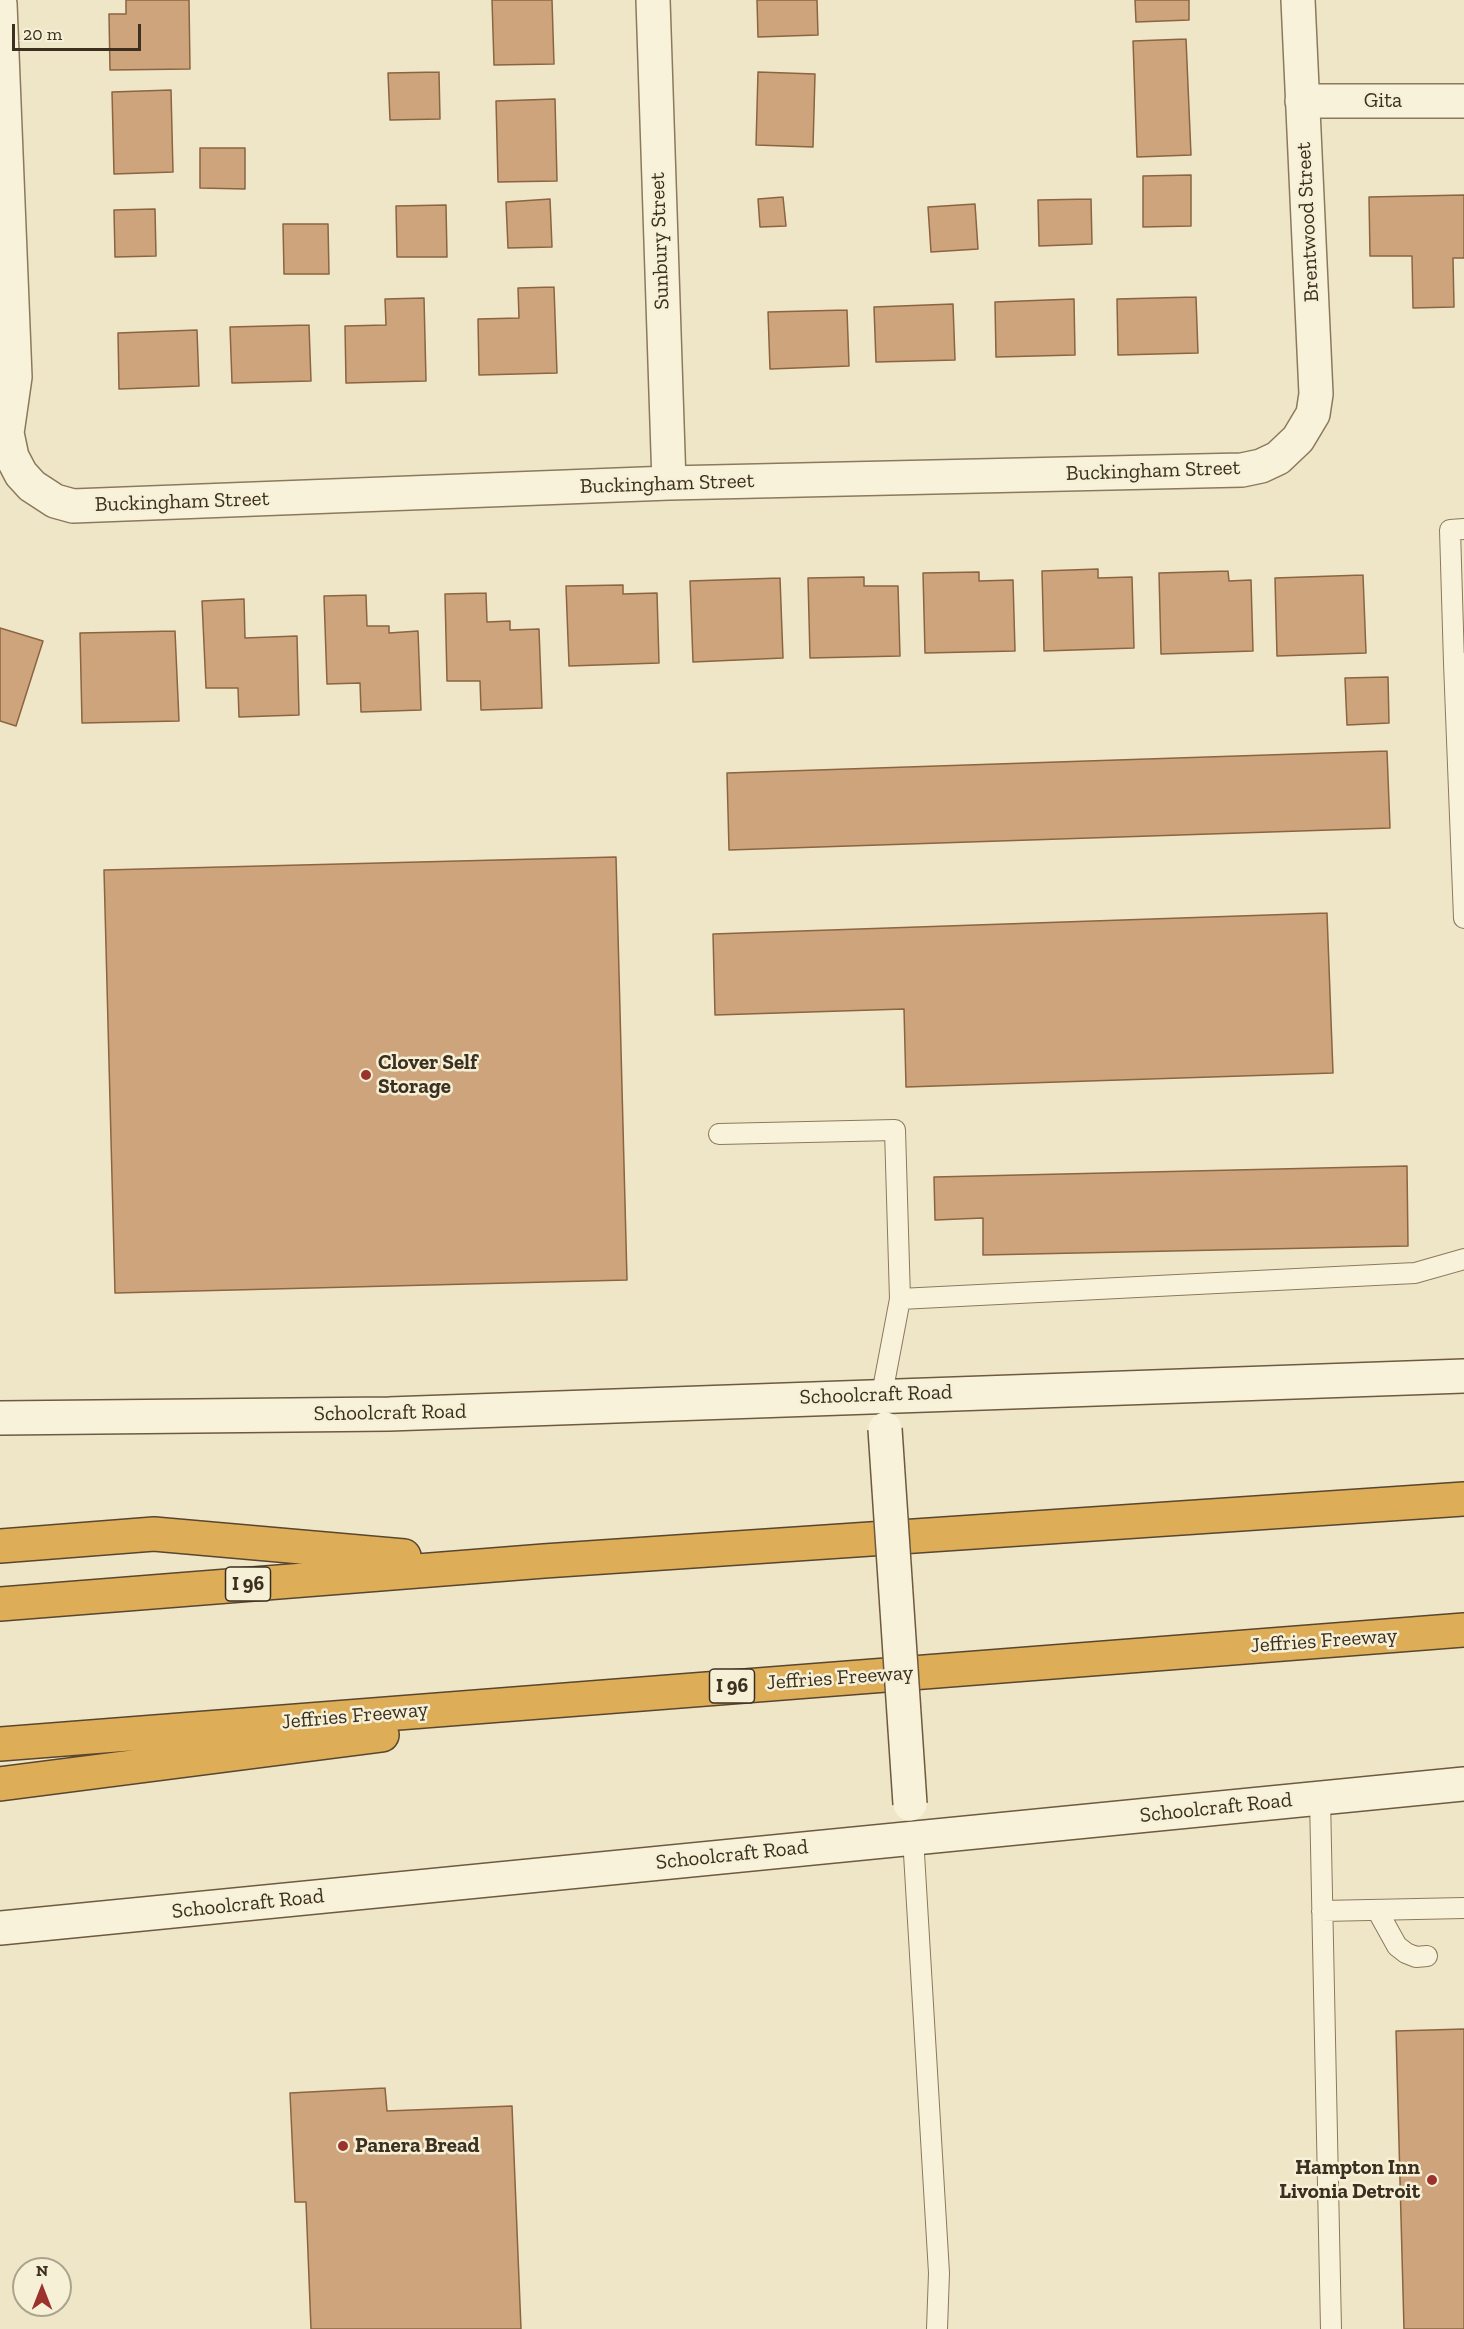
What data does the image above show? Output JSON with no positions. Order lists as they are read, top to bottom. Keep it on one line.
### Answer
{"streets":{"highway":["I 96","Jeffries Freeway"],"main road":["Gita","Brentwood Street","Sunbury Street","Buckingham Street","Schoolcraft Road"]},"crossings":[["Gita","Brentwood Street"],["Brentwood Street","Buckingham Street"],["Sunbury Street","Buckingham Street"]],"places":["Clover Self Storage","Panera Bread","Hampton Inn Livonia Detroit"],"scale_bar":"20 m","north":"top"}
